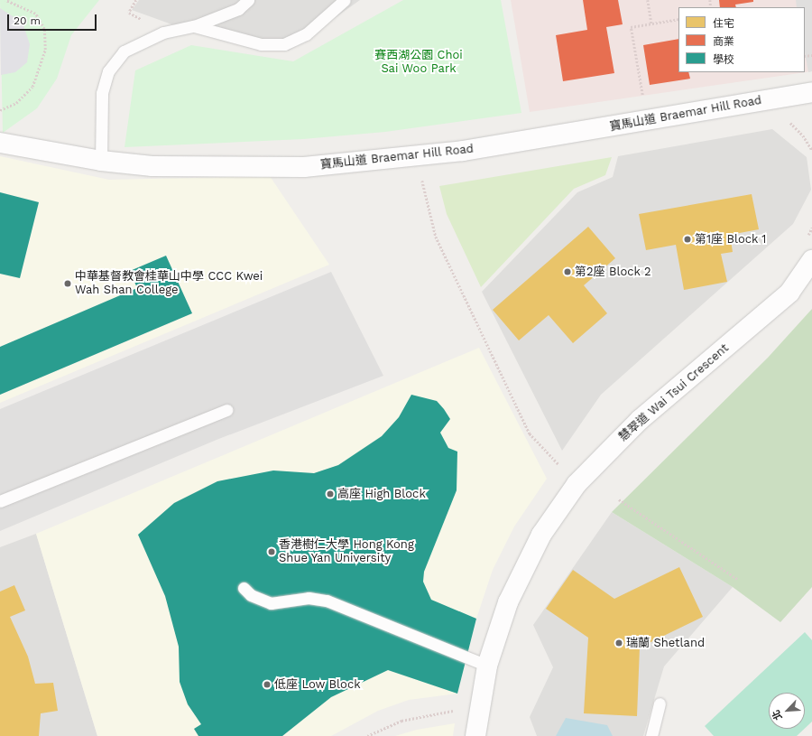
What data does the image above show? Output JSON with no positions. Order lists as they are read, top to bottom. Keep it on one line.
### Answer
{"streets":{"street":["寶馬山道 Braemar Hill Road","慧翠道 Wai Tsui Crescent"]},"parks":["賽西湖公園 Choi Sai Woo Park"],"places":["第1座 Block 1","第2座 Block 2","中華基督教會桂華山中學 CCC Kwei Wah Shan College","高座 High Block","香港樹仁大學 Hong Kong Shue Yan University","瑞蘭 Shetland","低座 Low Block"],"legend":["住宅","商業","學校"],"scale_bar":"20 m","north":"bottom left"}
